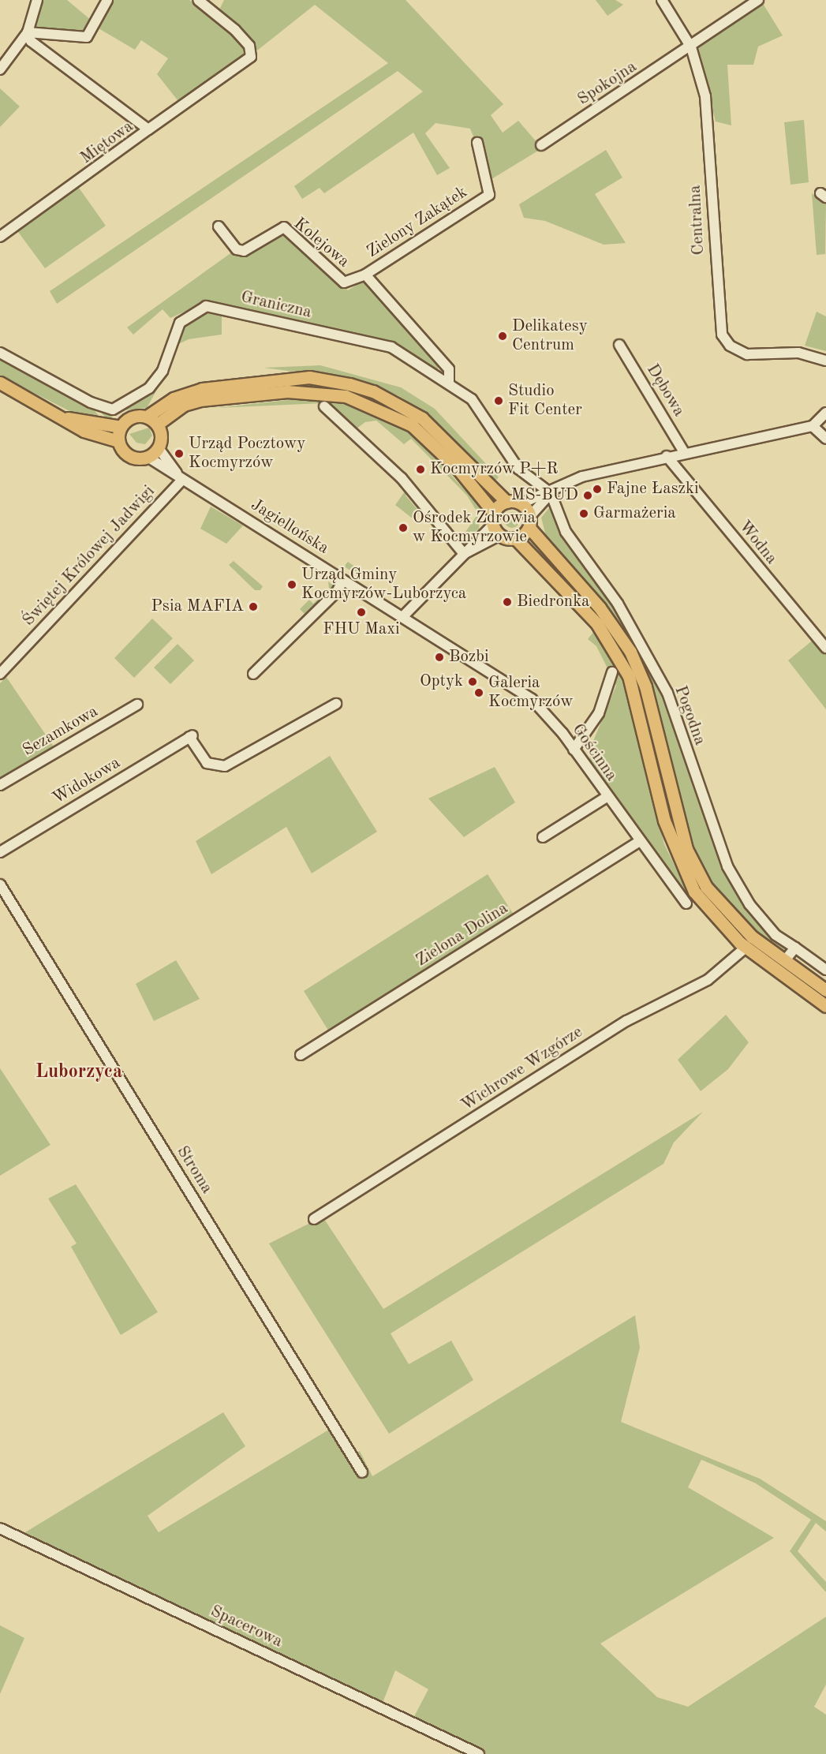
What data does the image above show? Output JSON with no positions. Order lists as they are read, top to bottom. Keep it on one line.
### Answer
{"streets":{"street":["Spokojna","Miętowa","Centralna","Zielony Zakątek","Kolejowa","Graniczna","Dębowa","Jagiellońska","Wodna","Świętej Królowej Jadwigi","Pogodna","Sezamkowa","Gościnna","Widokowa","Zielona Dolina","Wichrowe Wzgórze","Stroma","Spacerowa"]},"crossings":[["Spokojna","Centralna"],["Zielony Zakątek","Kolejowa"],["Kolejowa","Graniczna"],["Graniczna","Pogodna"],["Jagiellońska","Świętej Królowej Jadwigi"],["Jagiellońska","Gościnna"],["Gościnna","Zielona Dolina"]],"districts":["Luborzyca"],"places":["Delikatesy Centrum","Studio Fit Center","Urząd Pocztowy Kocmyrzów","Kocmyrzów P+R","Fajne Łaszki","MS-BUD","Garmażeria","Ośrodek Zdrowia w Kocmyrzowie","Urząd Gminy Kocmyrzów-Luborzyca","Biedronka","Psia MAFIA","FHU Maxi","Bozbi","Optyk","Galeria Kocmyrzów"]}
